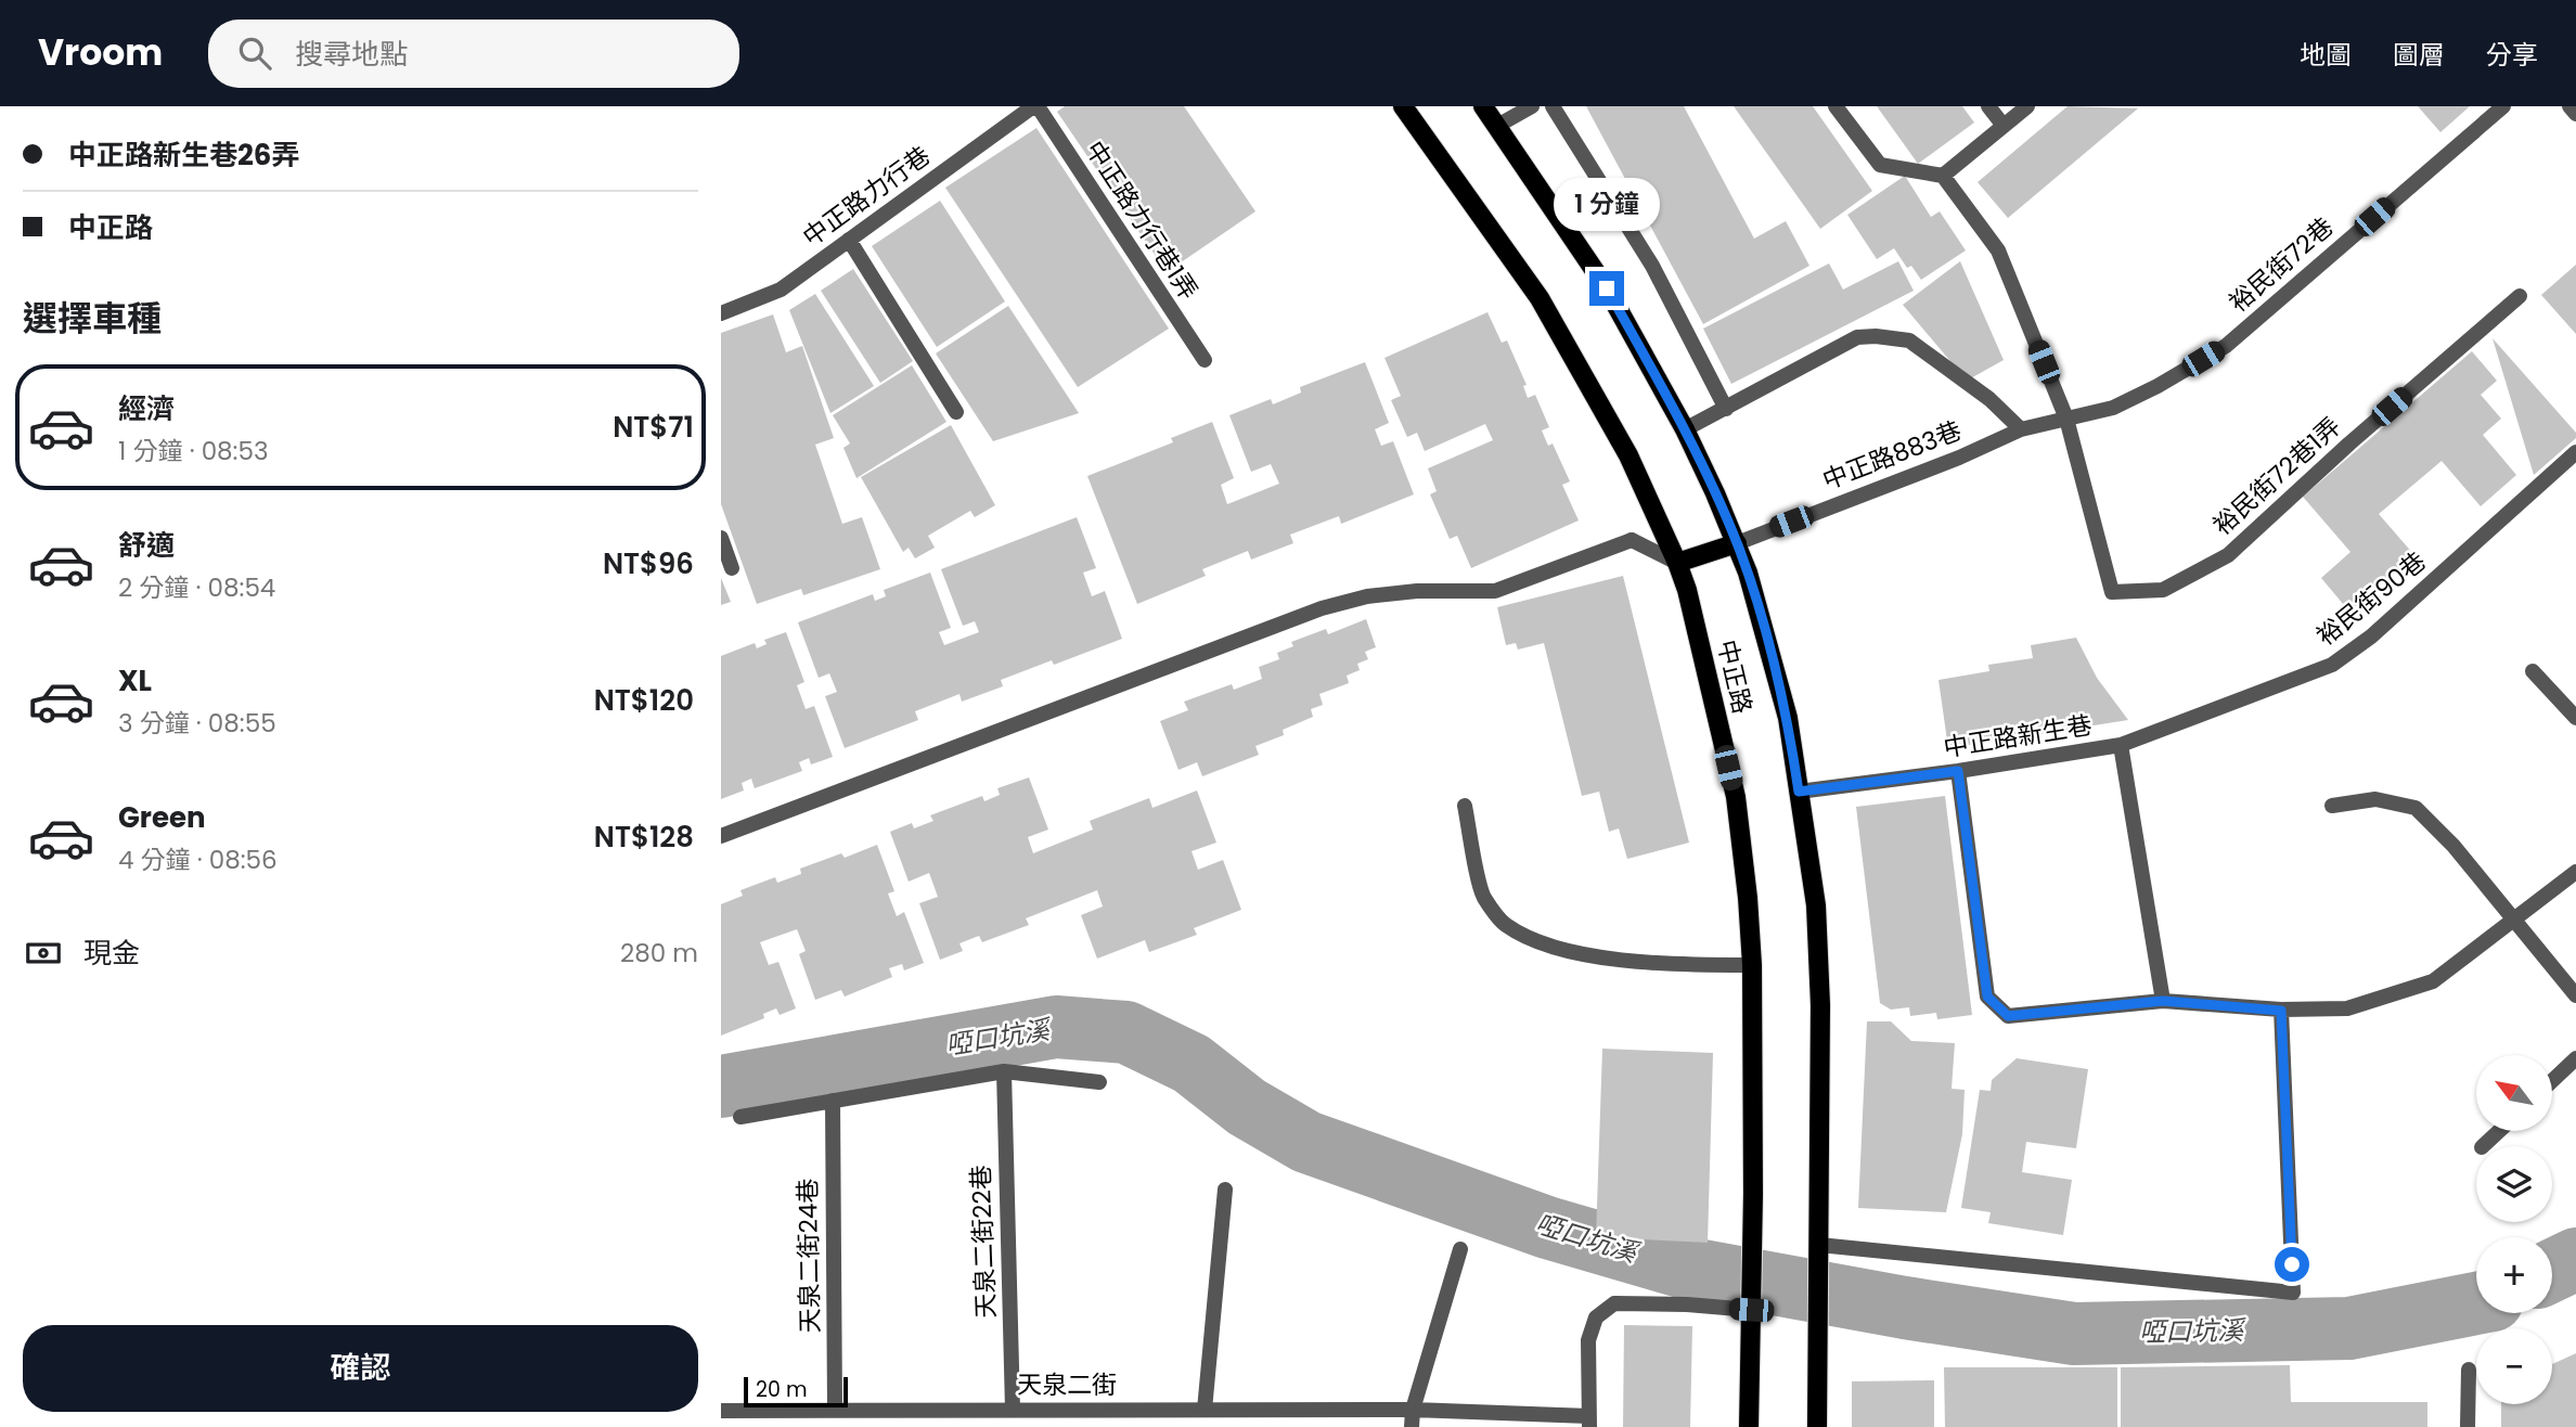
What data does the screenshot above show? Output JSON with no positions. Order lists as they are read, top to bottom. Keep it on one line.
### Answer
{"streets":{"main road":["中正路"],"street":["中正路力行巷","中正路力行巷1弄","裕民街72巷","中正路883巷","裕民街72巷1弄","裕民街90巷","中正路新生巷","天泉二街22巷","天泉二街24巷","天泉二街"]},"crossings":[["中正路力行巷","中正路力行巷1弄"],["裕民街72巷","中正路883巷"],["裕民街72巷","裕民街72巷1弄"],["中正路883巷","裕民街72巷1弄"],["中正路883巷","中正路"],["裕民街90巷","中正路新生巷"],["中正路","中正路新生巷"],["天泉二街22巷","天泉二街"],["天泉二街24巷","天泉二街"]],"water":["啞口坑溪"],"scale_bar":"20 m","north":"top left","page":{"header":"Vroom","search":"搜尋地點","nav":["地圖","圖層","分享"],"banner":["中正路新生巷26弄","中正路"],"bubble":"1 分鐘","heading":"選擇車種","list":[{"name":"經濟","note":"1 分鐘 · 08:53","value":"NT$71"},{"name":"舒適","note":"2 分鐘 · 08:54","value":"NT$96"},{"name":"XL","note":"3 分鐘 · 08:55","value":"NT$120"},{"name":"Green","note":"4 分鐘 · 08:56","value":"NT$128"}],"pay":["現金","280 m"],"map_buttons":["+","−"],"buttons":"確認","scale":"20 m"}}
